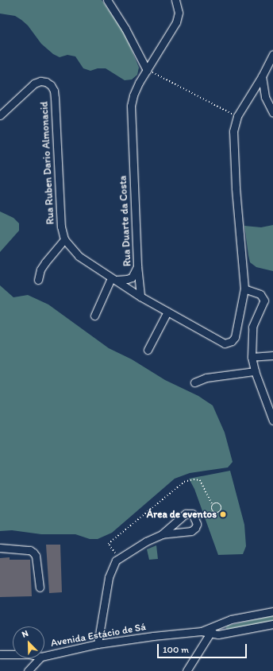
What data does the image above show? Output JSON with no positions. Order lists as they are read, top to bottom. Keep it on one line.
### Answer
{"streets":{"street":["Rua Ruben Dario Almonacid","Rua Duarte da Costa","Avenida Estácio de Sá"]},"crossings":[["Rua Ruben Dario Almonacid","Rua Duarte da Costa"]],"places":["Área de eventos"],"scale_bar":"100 m","north":"top left"}
